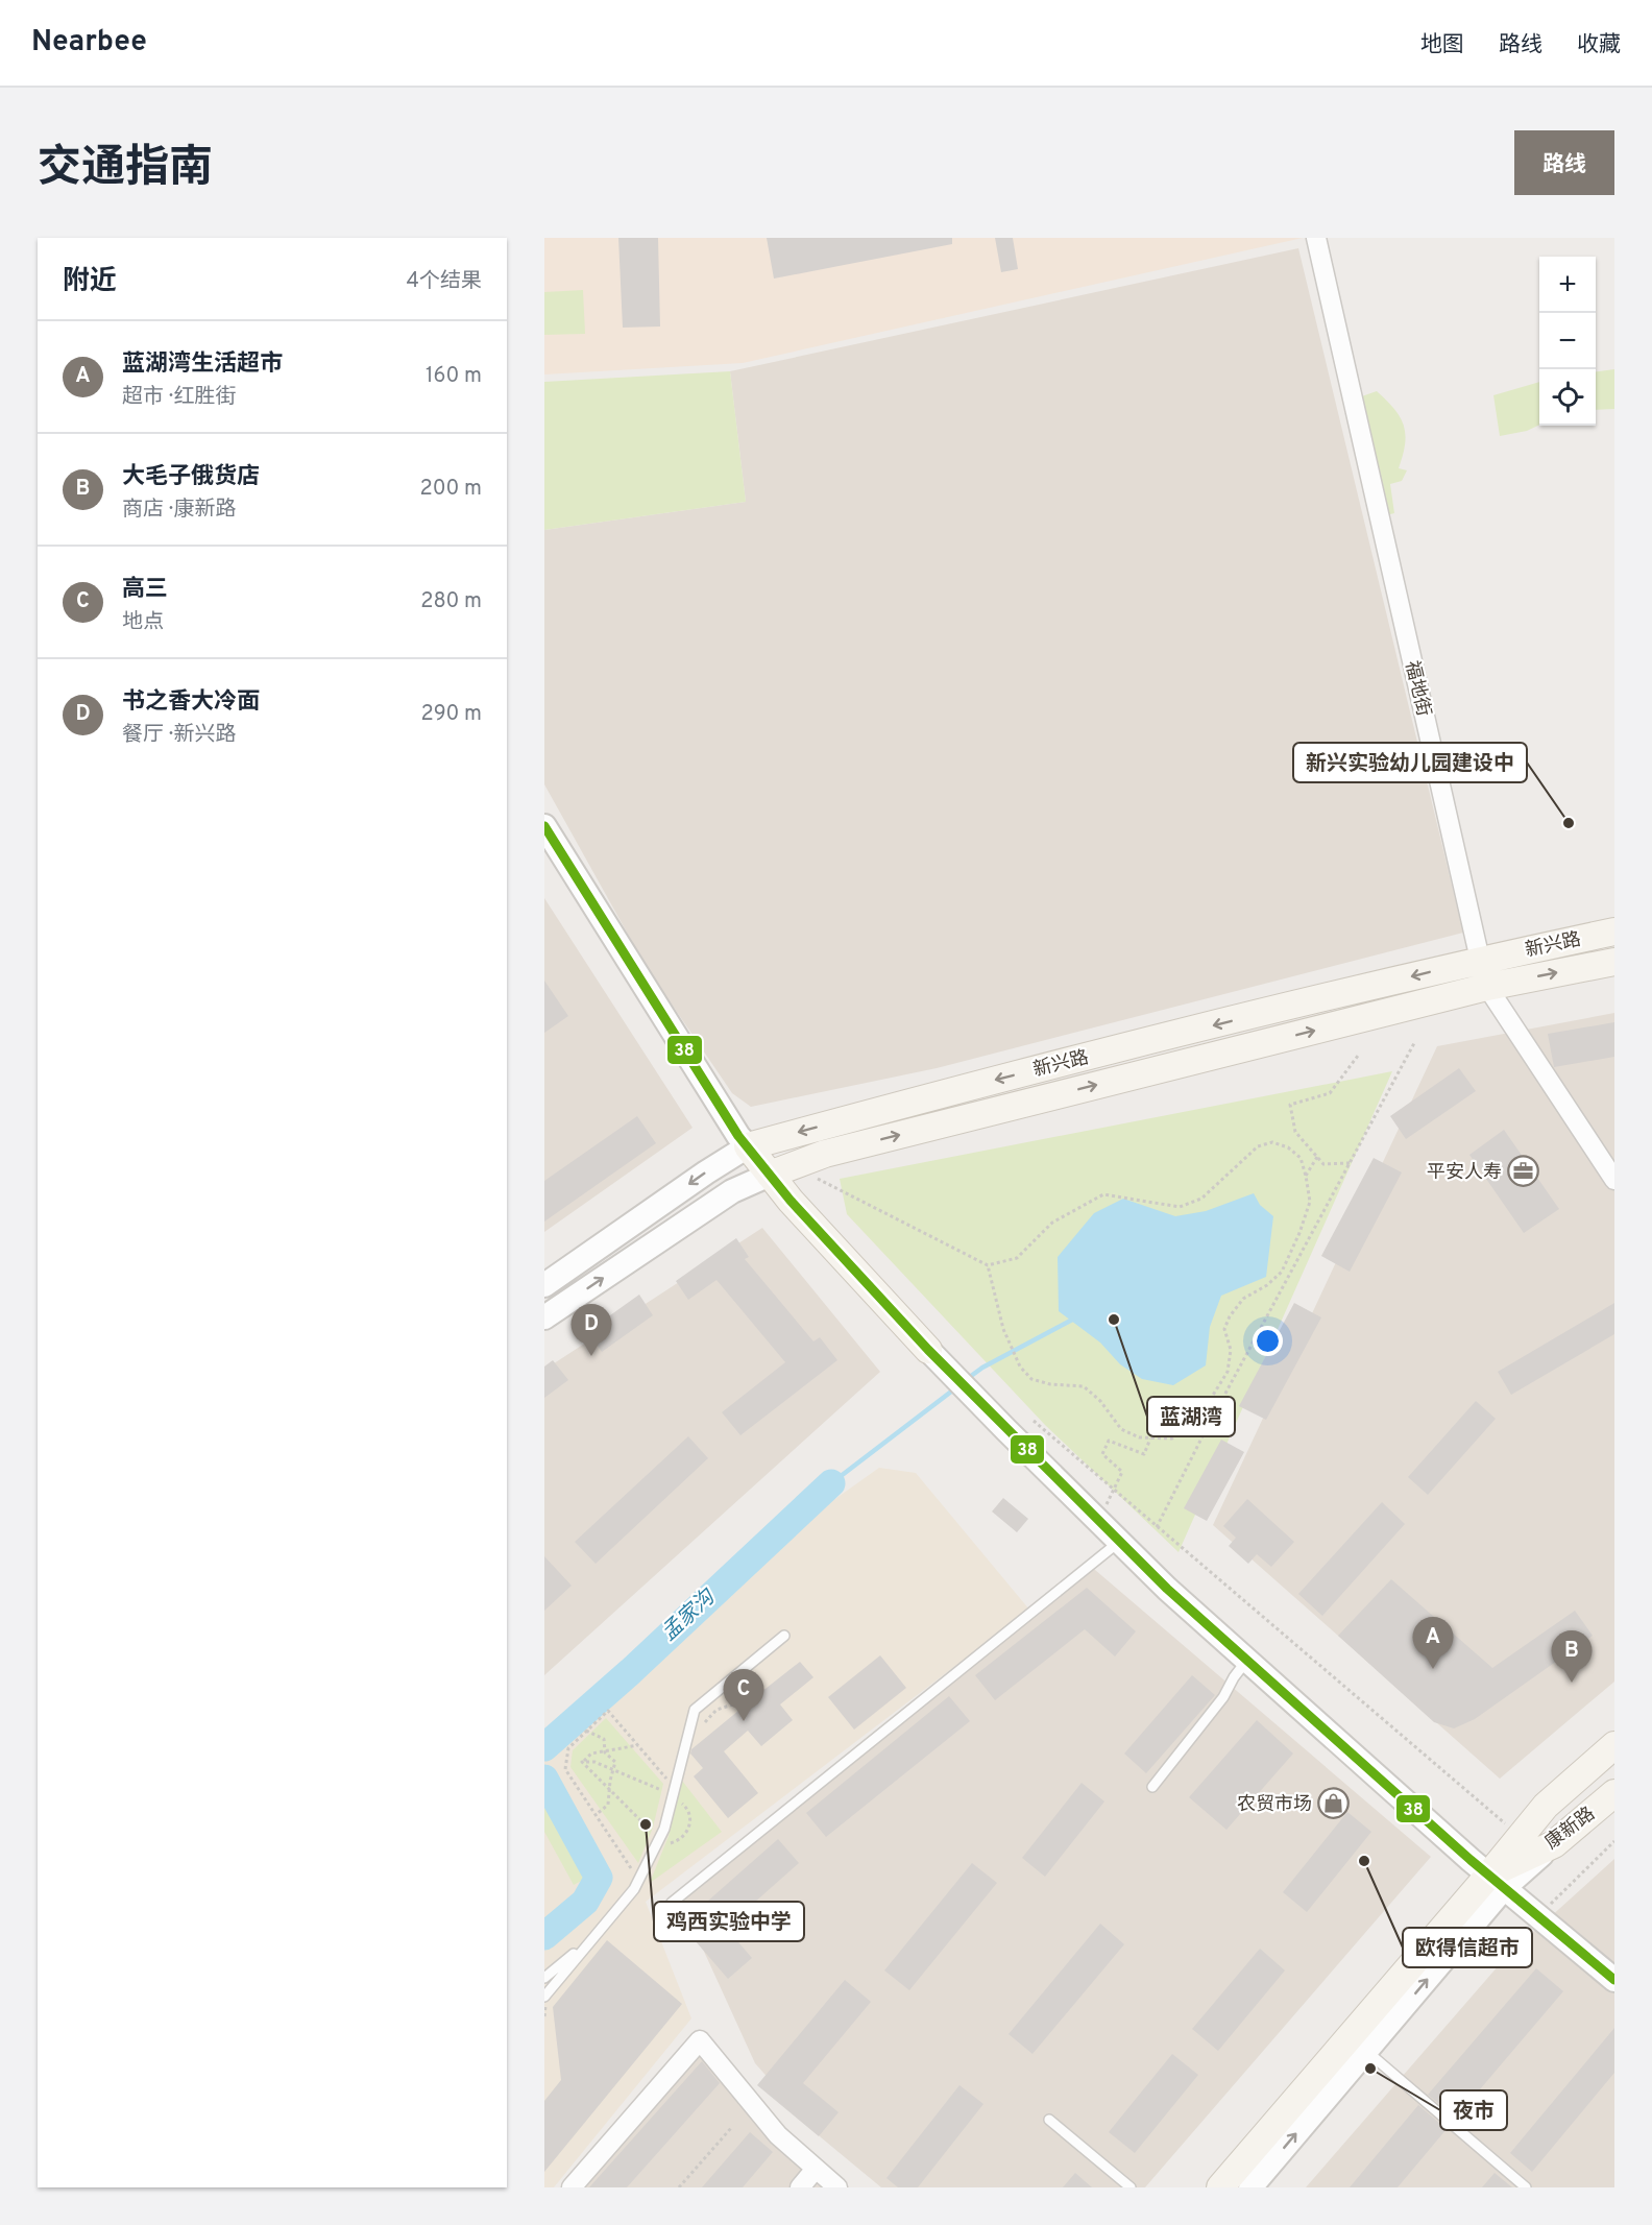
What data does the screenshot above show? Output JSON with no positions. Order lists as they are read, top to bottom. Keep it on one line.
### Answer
{"streets":{"main road":["新兴路","康新路"],"street":["福地街"]},"crossings":[["福地街","新兴路"]],"water":["孟家沟"],"places":{"other":["新兴实验幼儿园建设中","蓝湖湾","鸡西实验中学","欧得信超市","夜市"],"office":["平安人寿"],"shop":["农贸市场"]},"lines":["transit line 38"],"page":{"header":"Nearbee","nav":["地图","路线","收藏"],"title":"交通指南","buttons":"路线","heading":["附近","4个结果"],"map_buttons":["+","−"],"list":[{"mark":"A","name":"蓝湖湾生活超市","note":"超市 · 红胜街","value":"160 m"},{"mark":"B","name":"大毛子俄货店","note":"商店 · 康新路","value":"200 m"},{"mark":"C","name":"高三","note":"地点","value":"280 m"},{"mark":"D","name":"书之香大冷面","note":"餐厅 · 新兴路","value":"290 m"}],"pins":["D","A","B","C"]}}
